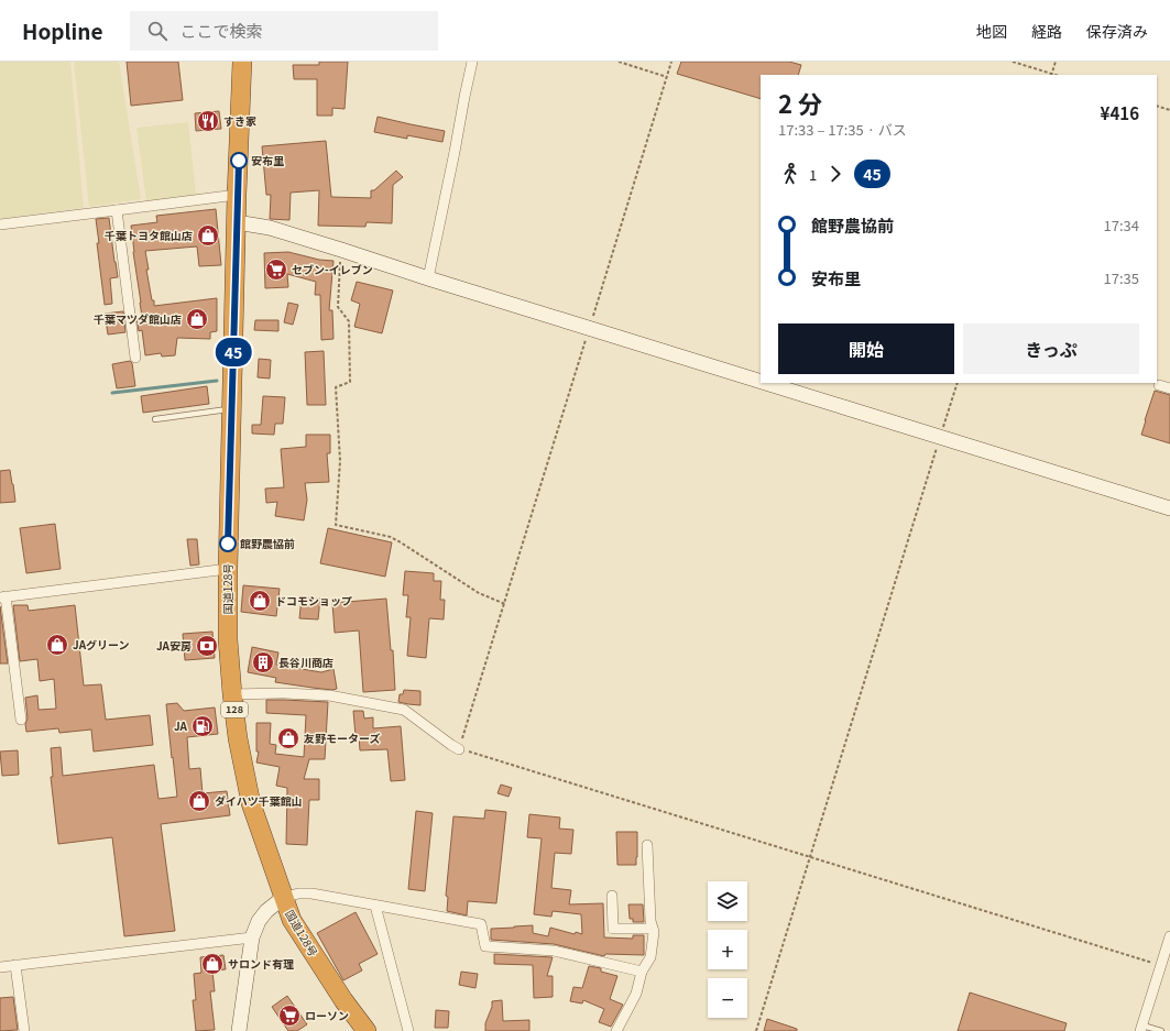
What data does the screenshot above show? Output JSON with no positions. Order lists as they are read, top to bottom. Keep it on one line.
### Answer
{"streets":{"highway":["国道128号","128"]},"places":{"restaurant":["すき家"],"other":["安布里","館野農協前"],"shop":["千葉トヨタ館山店","千葉マツダ館山店","ドコモショップ","JAグリーン","友野モーターズ","ダイハツ千葉館山","サロンド有理"],"supermarket":["セブン-イレブン","ローソン"],"bank":["JA安房"],"building":["長谷川商店"],"fuel station":["JA"]},"lines":["bus line 45"],"page":{"header":"Hopline","search":"ここで検索","nav":["地図","経路","保存済み"],"on_map":"45","heading":["2 分","17:33 – 17:35 · バス","¥416"],"legs":["1","45"],"list":[{"name":"館野農協前","value":"17:34"},{"name":"安布里","value":"17:35"}],"buttons":["開始","きっぷ"],"map_buttons":["+","−"]}}
